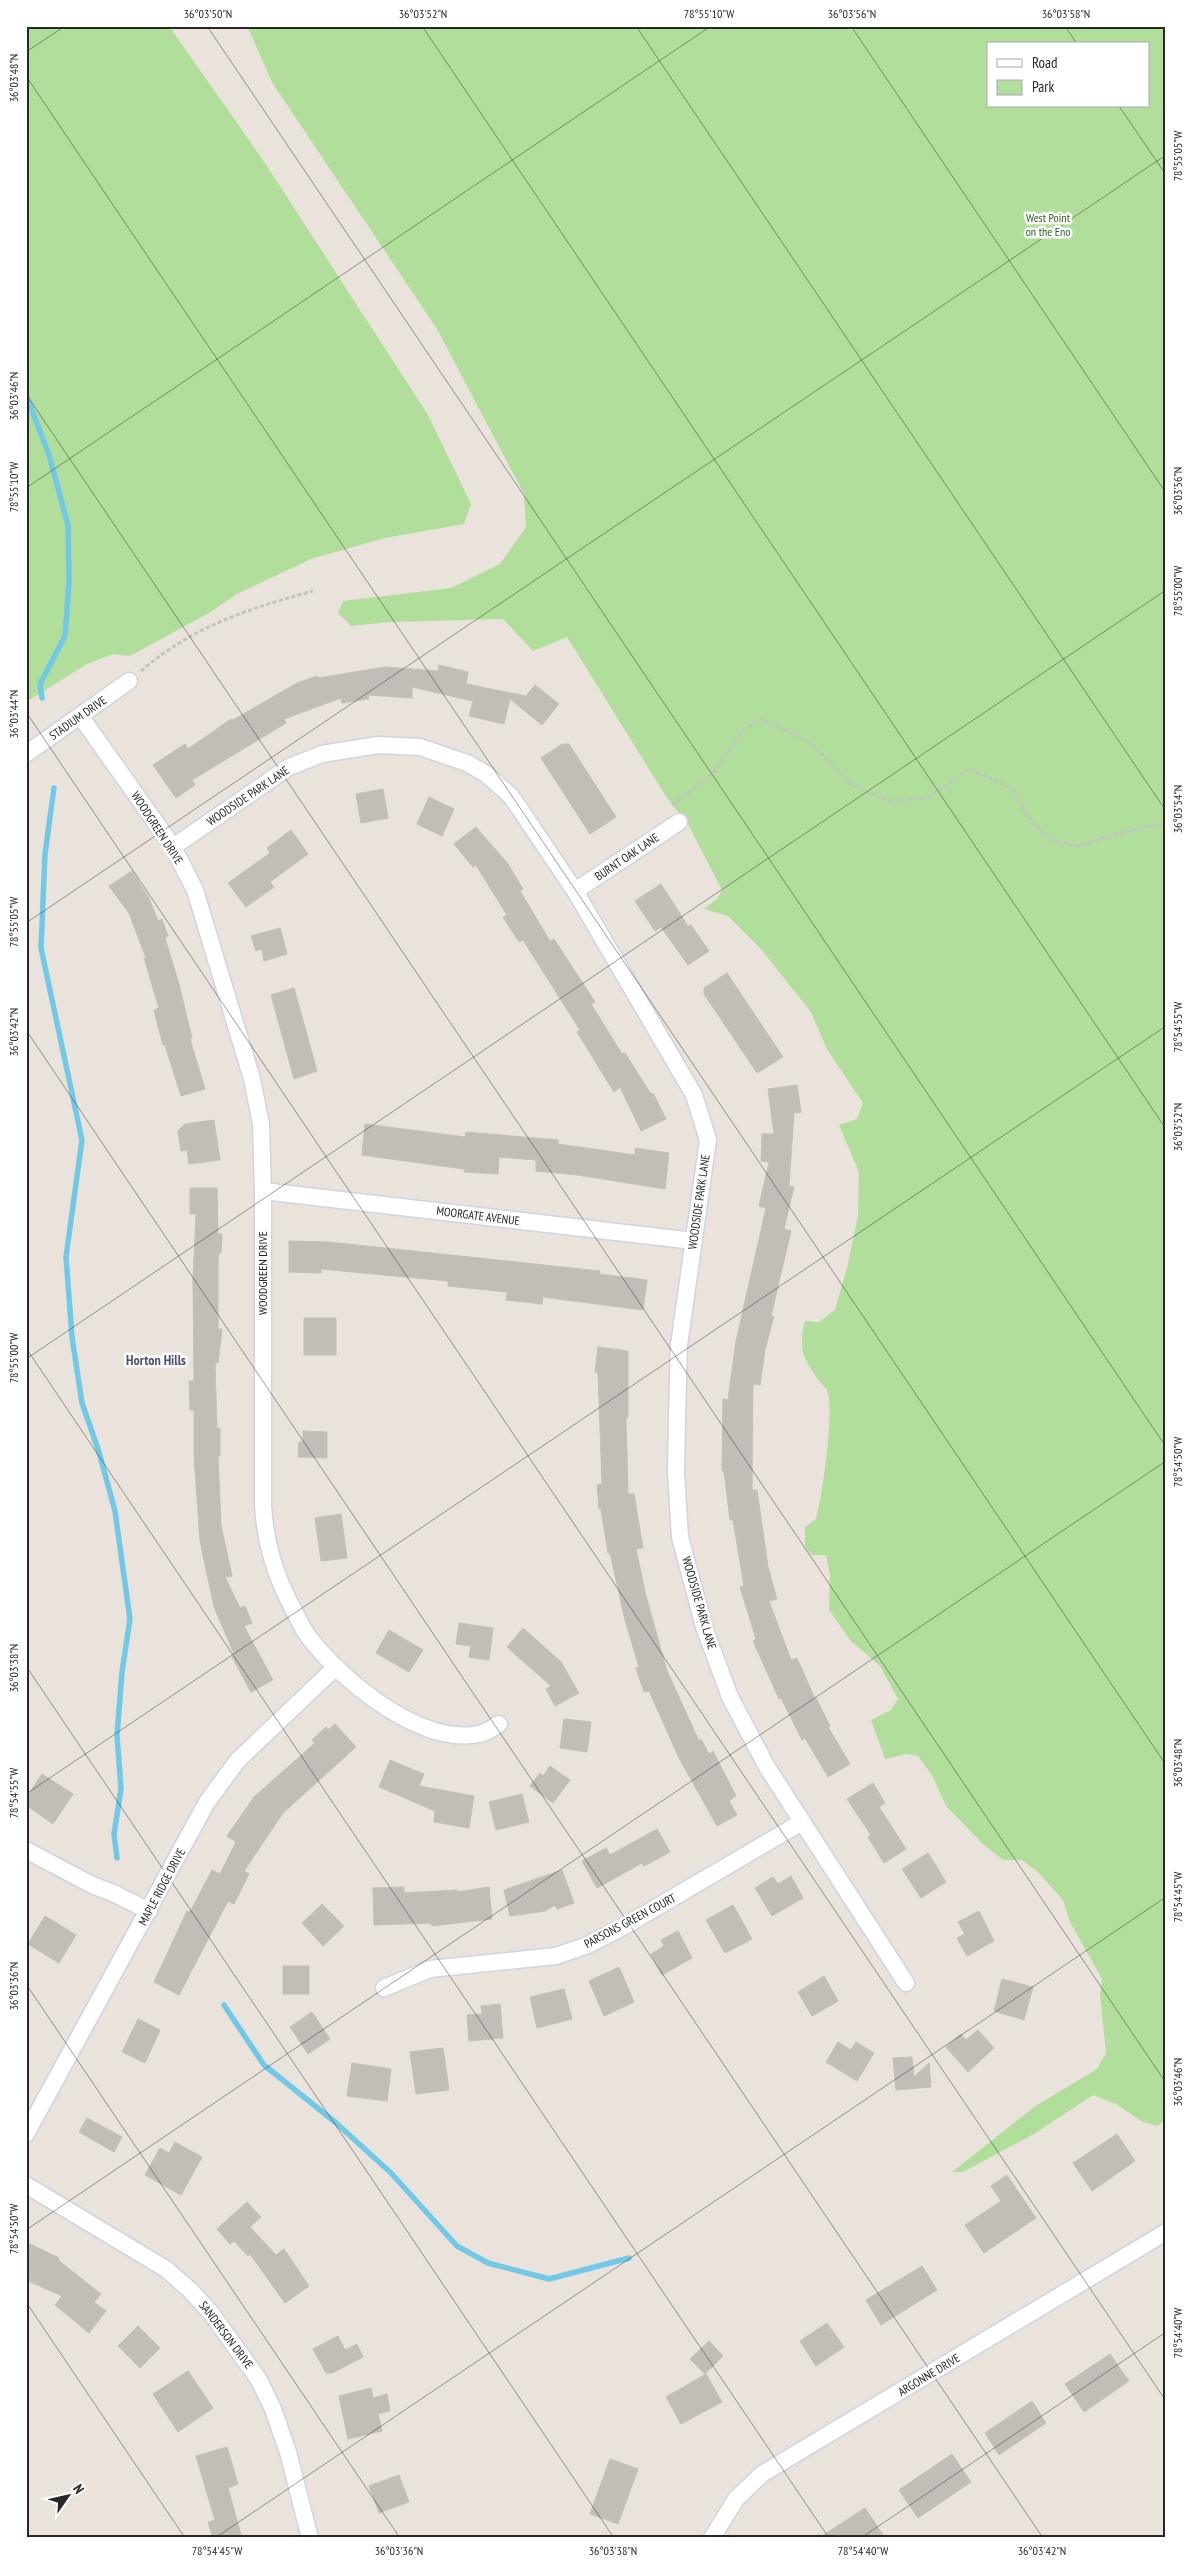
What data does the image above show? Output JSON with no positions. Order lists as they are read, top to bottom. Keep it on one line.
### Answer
{"streets":{"street":["STADIUM DRIVE","WOODSIDE PARK LANE","WOODGREEN DRIVE","BURNT OAK LANE","MOORGATE AVENUE","MAPLE RIDGE DRIVE","PARSONS GREEN COURT","SANDERSON DRIVE","ARGONNE DRIVE"]},"crossings":[["STADIUM DRIVE","WOODGREEN DRIVE"],["WOODSIDE PARK LANE","WOODGREEN DRIVE"],["WOODSIDE PARK LANE","BURNT OAK LANE"],["WOODSIDE PARK LANE","MOORGATE AVENUE"],["WOODSIDE PARK LANE","PARSONS GREEN COURT"],["WOODGREEN DRIVE","MOORGATE AVENUE"],["WOODGREEN DRIVE","MAPLE RIDGE DRIVE"]],"districts":["Horton Hills"],"parks":["West Point on the Eno"],"legend":["Road","Park"],"north":"top right","coordinates":["36°03'50\"N","36°03'52\"N","78°55'10\"W","36°03'56\"N","36°03'58\"N","36°03'48\"N","78°55'05\"W","36°03'46\"N","78°55'00\"W","36°03'44\"N","36°03'54\"N","78°54'55\"W","36°03'42\"N","78°54'50\"W","36°03'38\"N","78°54'45\"W","36°03'36\"N","78°54'40\"W"]}
